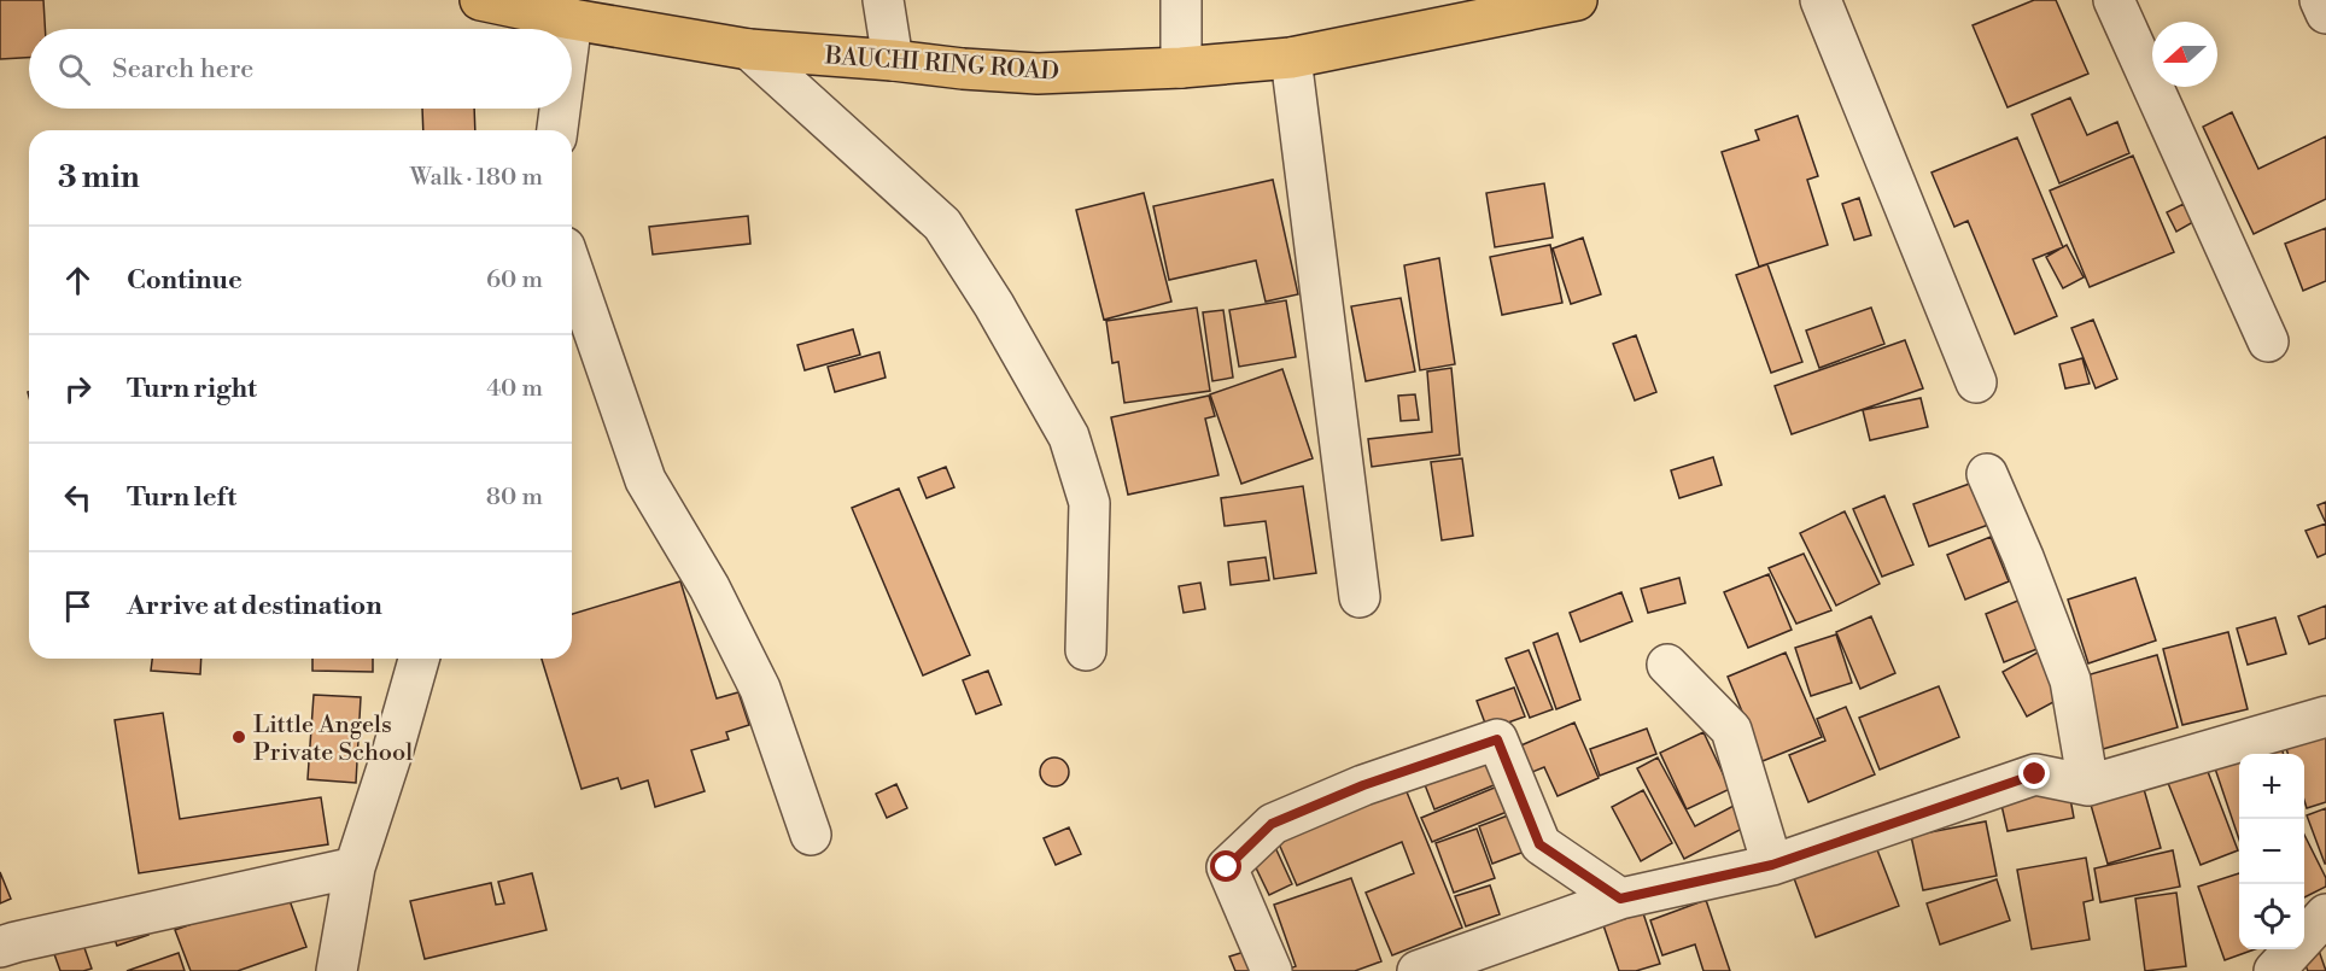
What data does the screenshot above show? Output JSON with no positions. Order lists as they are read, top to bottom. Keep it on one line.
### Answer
{"streets":{"main road":["BAUCHI RING ROAD"]},"places":["Little Angels Private School"],"north":"left","page":{"search":"Search here","heading":["3 min","Walk · 180 m"],"list":[["Continue","60 m"],["Turn right","40 m"],["Turn left","80 m"],"Arrive at destination"],"map_buttons":["+","−"]}}
